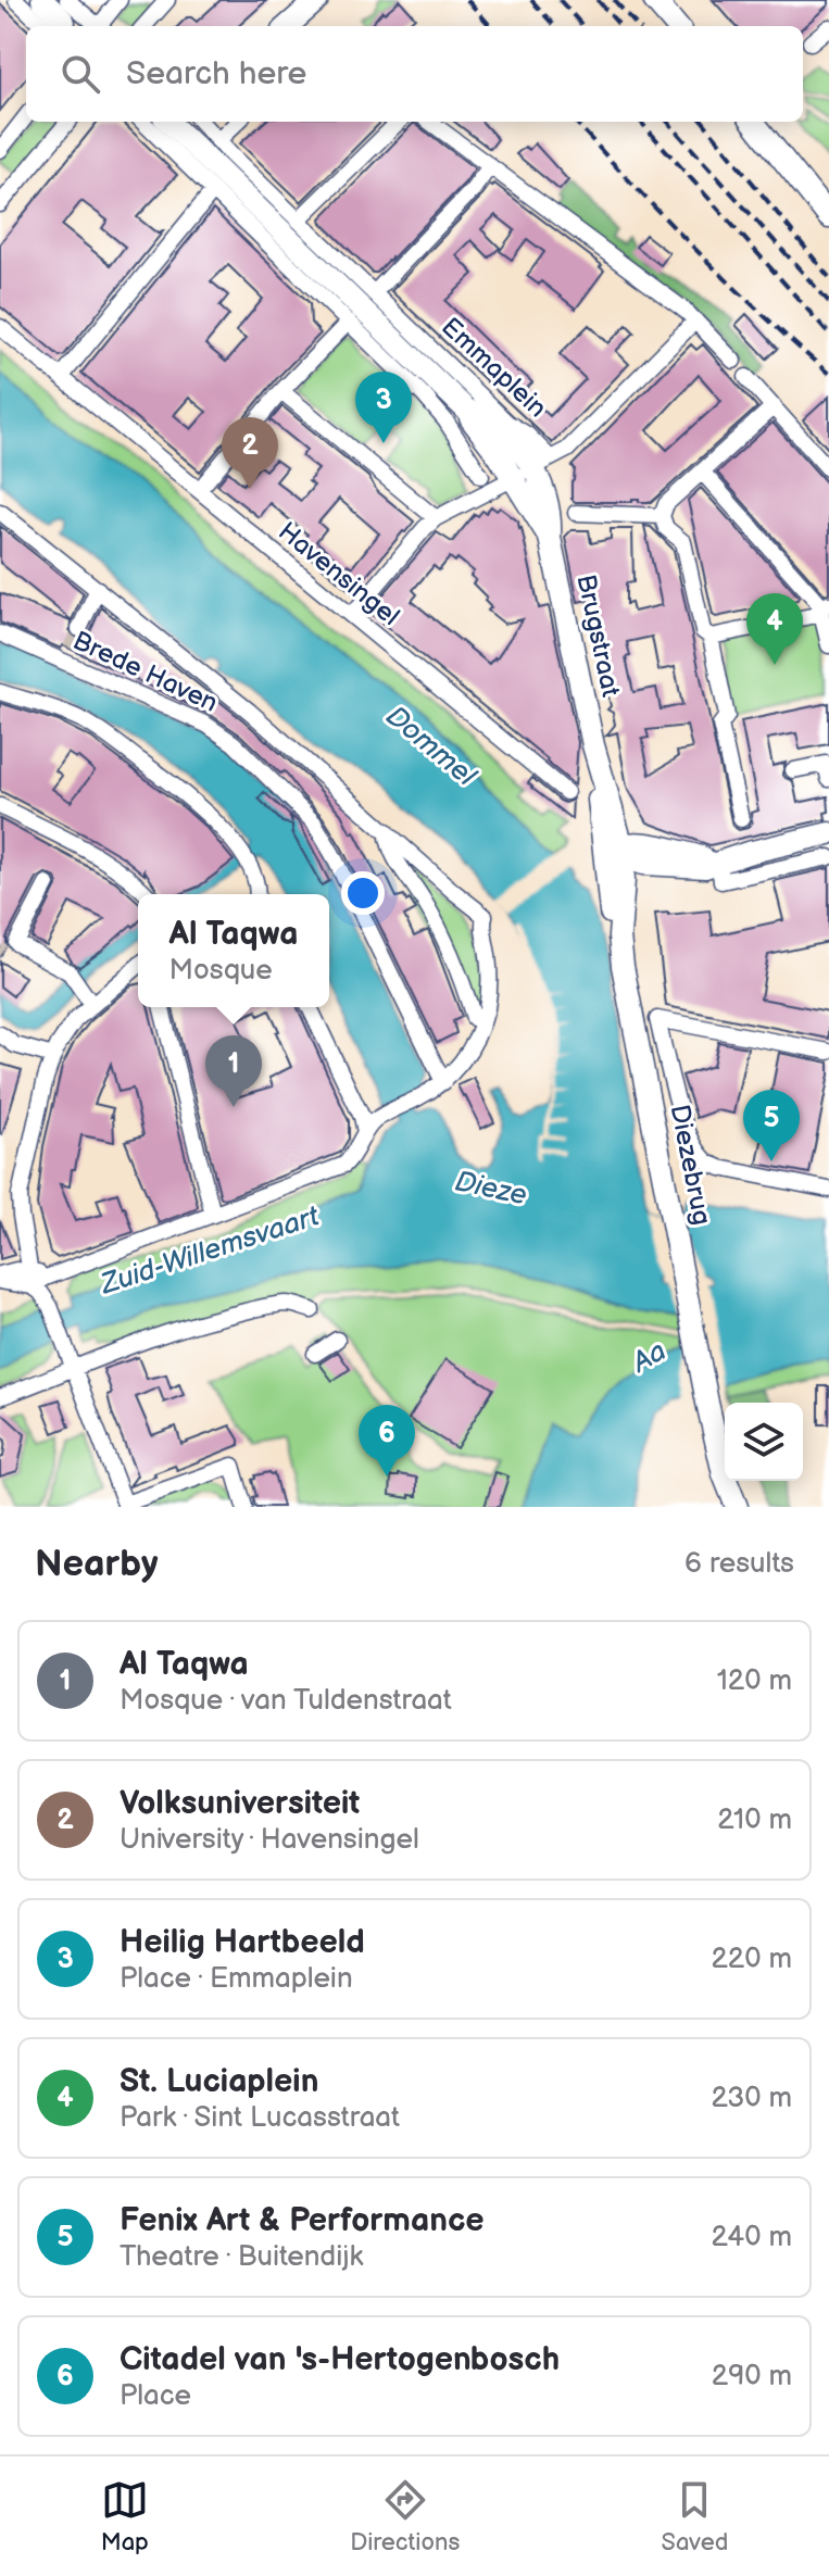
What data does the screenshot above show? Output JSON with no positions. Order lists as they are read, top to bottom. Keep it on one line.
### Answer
{"streets":{"street":["Emmaplein","Havensingel","Brugstraat","Brede Haven","Diezebrug"]},"crossings":[["Emmaplein","Brugstraat"],["Brugstraat","Diezebrug"]],"water":["Dommel","Dieze","Zuid-Willemsvaart","Aa"],"page":{"search":"Search here","pins":["3","2","4","1","5","6"],"popup":["Al Taqwa","Mosque"],"heading":["Nearby","6 results"],"list":[{"mark":"1","name":"Al Taqwa","note":"Mosque · van Tuldenstraat","value":"120 m"},{"mark":"2","name":"Volksuniversiteit","note":"University · Havensingel","value":"210 m"},{"mark":"3","name":"Heilig Hartbeeld","note":"Place · Emmaplein","value":"220 m"},{"mark":"4","name":"St. Luciaplein","note":"Park · Sint Lucasstraat","value":"230 m"},{"mark":"5","name":"Fenix Art & Performance","note":"Theatre · Buitendijk","value":"240 m"},{"mark":"6","name":"Citadel van 's-Hertogenbosch","note":"Place","value":"290 m"}],"nav":["Map","Directions","Saved"]}}
